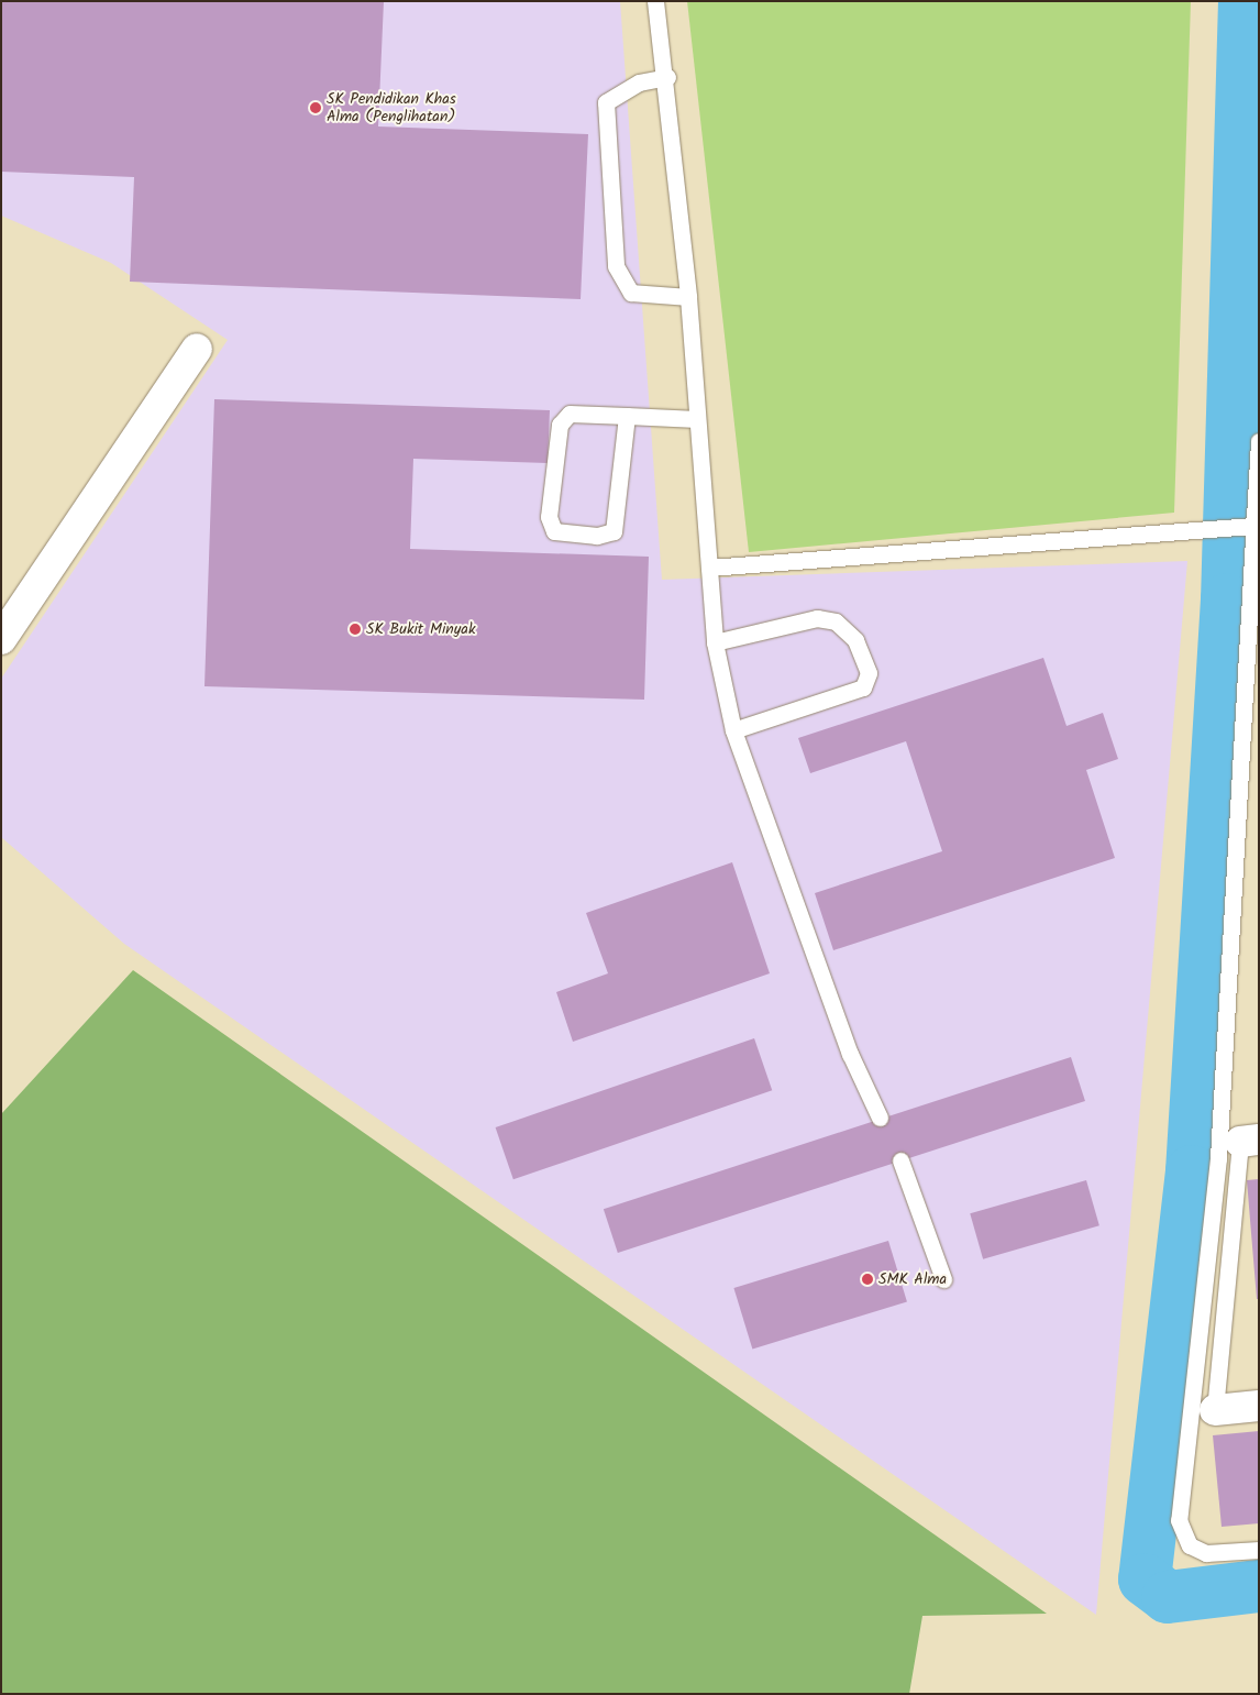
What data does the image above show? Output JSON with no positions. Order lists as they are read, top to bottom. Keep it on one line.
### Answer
{"places":["SK Pendidikan Khas Alma (Penglihatan)","SK Bukit Minyak","SMK Alma"]}
